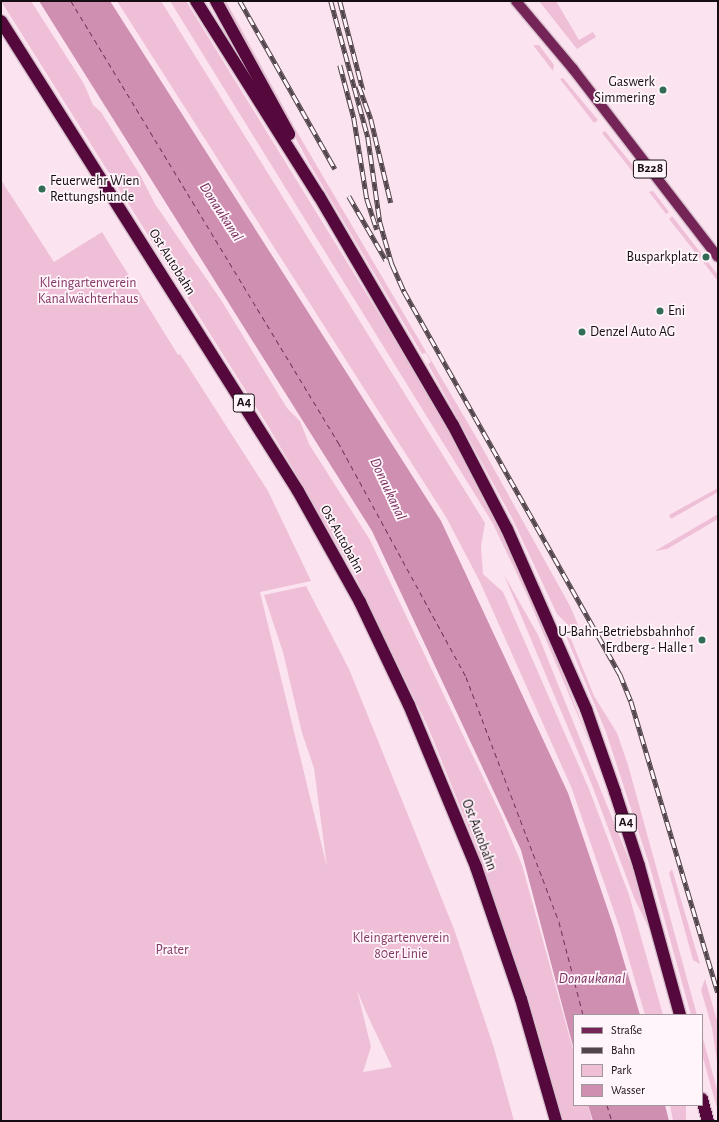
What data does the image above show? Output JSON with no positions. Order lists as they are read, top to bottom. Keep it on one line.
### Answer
{"streets":{"highway":["Ost Autobahn","A4"],"main road":["B228"]},"water":["Donaukanal"],"parks":["Kleingartenverein Kanalwächterhaus","Kleingartenverein 80er Linie","Prater"],"places":["Gaswerk Simmering","Feuerwehr Wien Rettungshunde","Busparkplatz","Eni","Denzel Auto AG","U-Bahn-Betriebsbahnhof Erdberg - Halle 1"],"legend":["Straße","Bahn","Park","Wasser"]}
